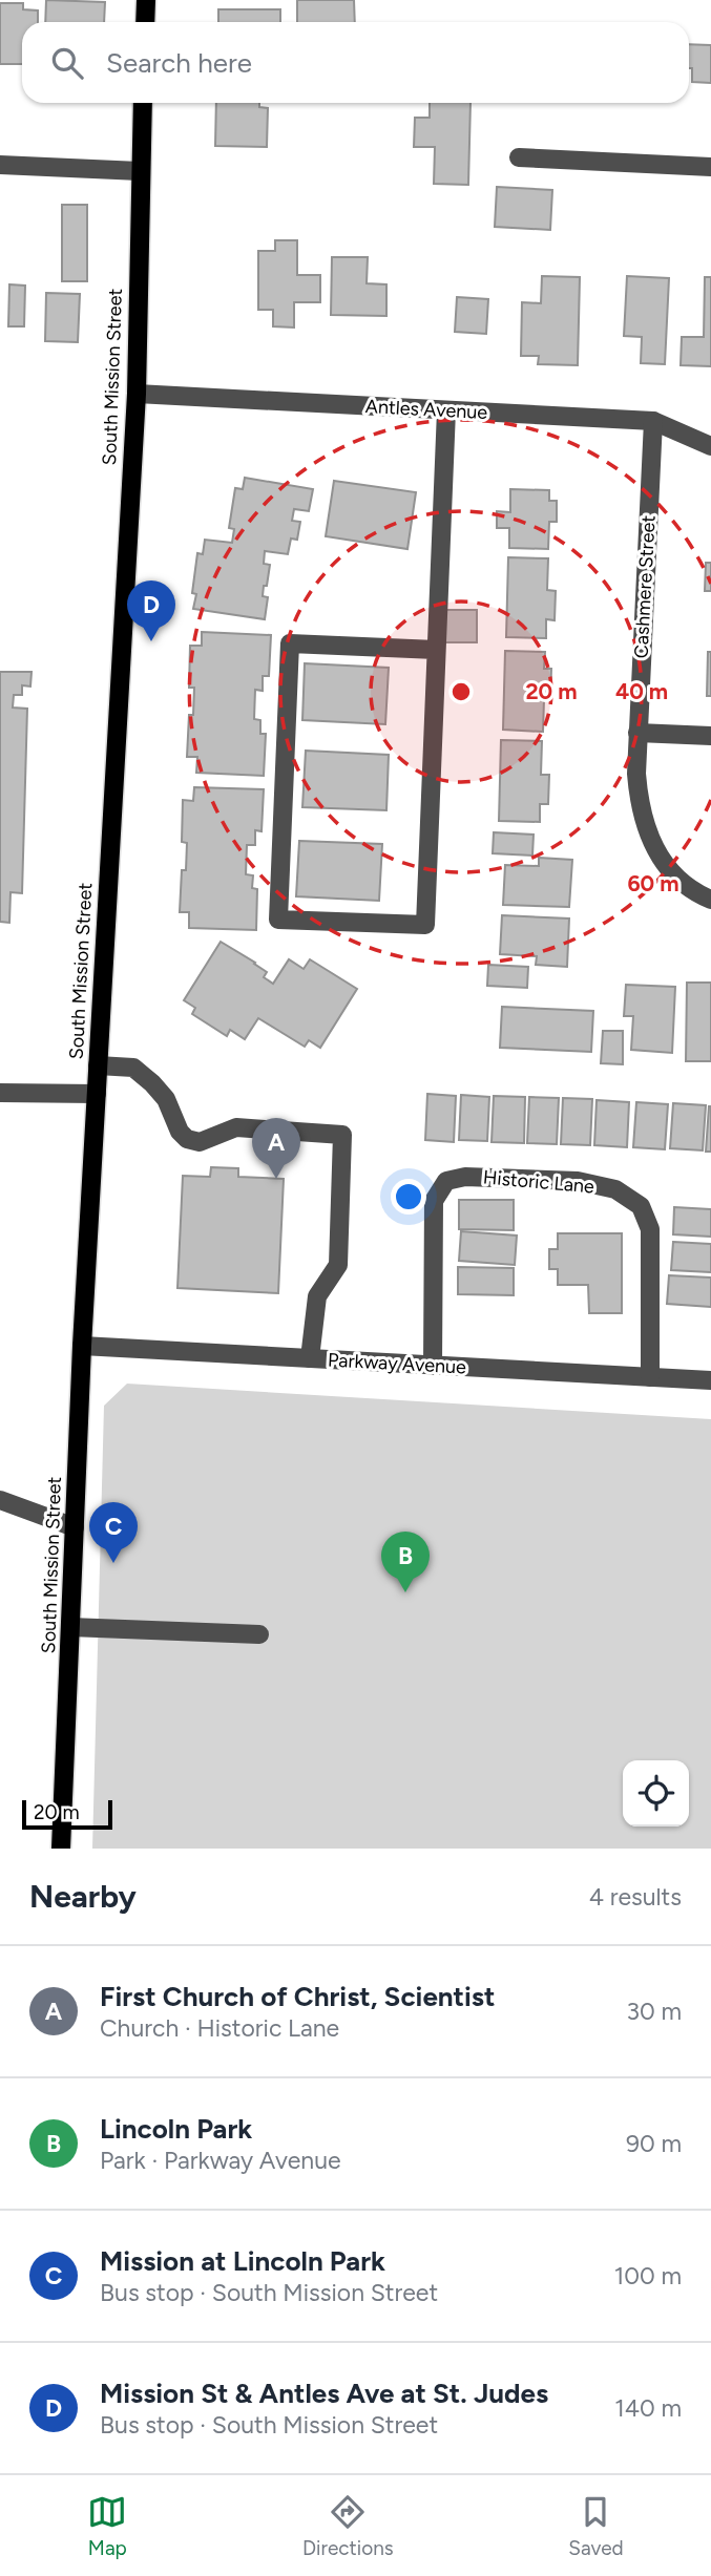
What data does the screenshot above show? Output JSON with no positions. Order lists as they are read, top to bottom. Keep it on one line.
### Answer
{"streets":{"main road":["South Mission Street"],"street":["Antles Avenue","Cashmere Street","Historic Lane","Parkway Avenue"]},"crossings":[["South Mission Street","Antles Avenue"],["South Mission Street","Parkway Avenue"],["Antles Avenue","Cashmere Street"],["Historic Lane","Parkway Avenue"]],"scale_bar":"20 m","page":{"search":"Search here","pins":["D","A","C","B"],"scale":"20 m","heading":["Nearby","4 results"],"list":[{"mark":"A","name":"First Church of Christ, Scientist","note":"Church · Historic Lane","value":"30 m"},{"mark":"B","name":"Lincoln Park","note":"Park · Parkway Avenue","value":"90 m"},{"mark":"C","name":"Mission at Lincoln Park","note":"Bus stop · South Mission Street","value":"100 m"},{"mark":"D","name":"Mission St & Antles Ave at St. Judes","note":"Bus stop · South Mission Street","value":"140 m"}],"nav":["Map","Directions","Saved"]},"rings":["20 m","40 m","60 m"]}
